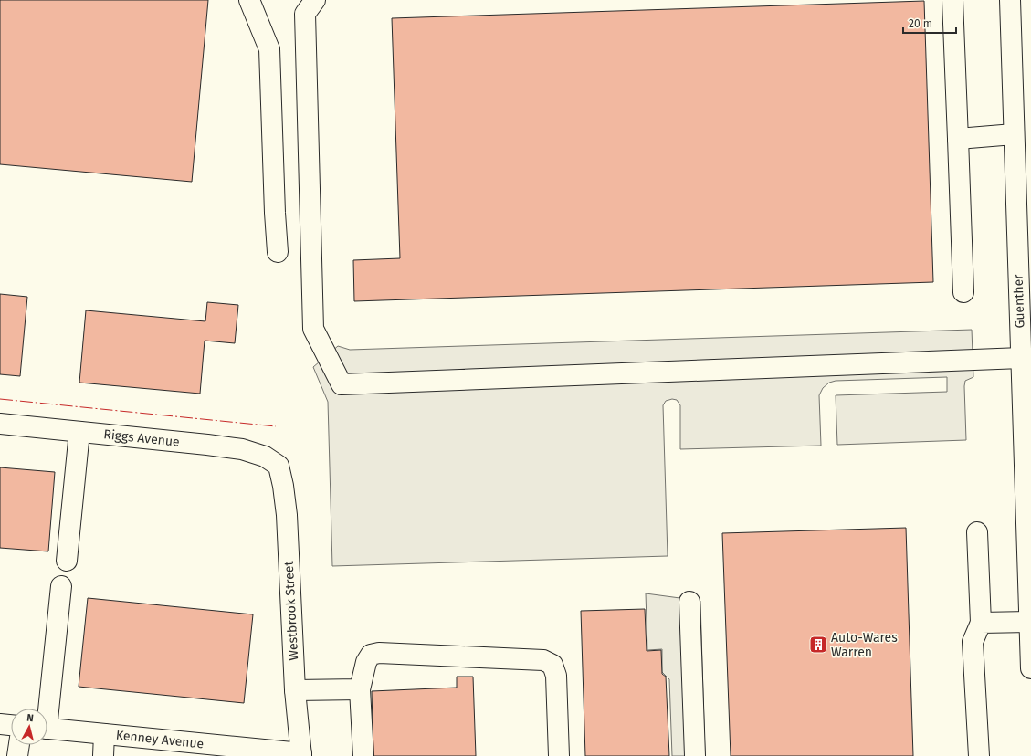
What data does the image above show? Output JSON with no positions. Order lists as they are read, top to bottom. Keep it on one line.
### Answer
{"streets":{"street":["Guenther","Riggs Avenue","Westbrook Street","Kenney Avenue"]},"crossings":[["Riggs Avenue","Westbrook Street"],["Westbrook Street","Kenney Avenue"]],"places":{"building":["Auto-Wares Warren"]},"scale_bar":"20 m","north":"top"}
